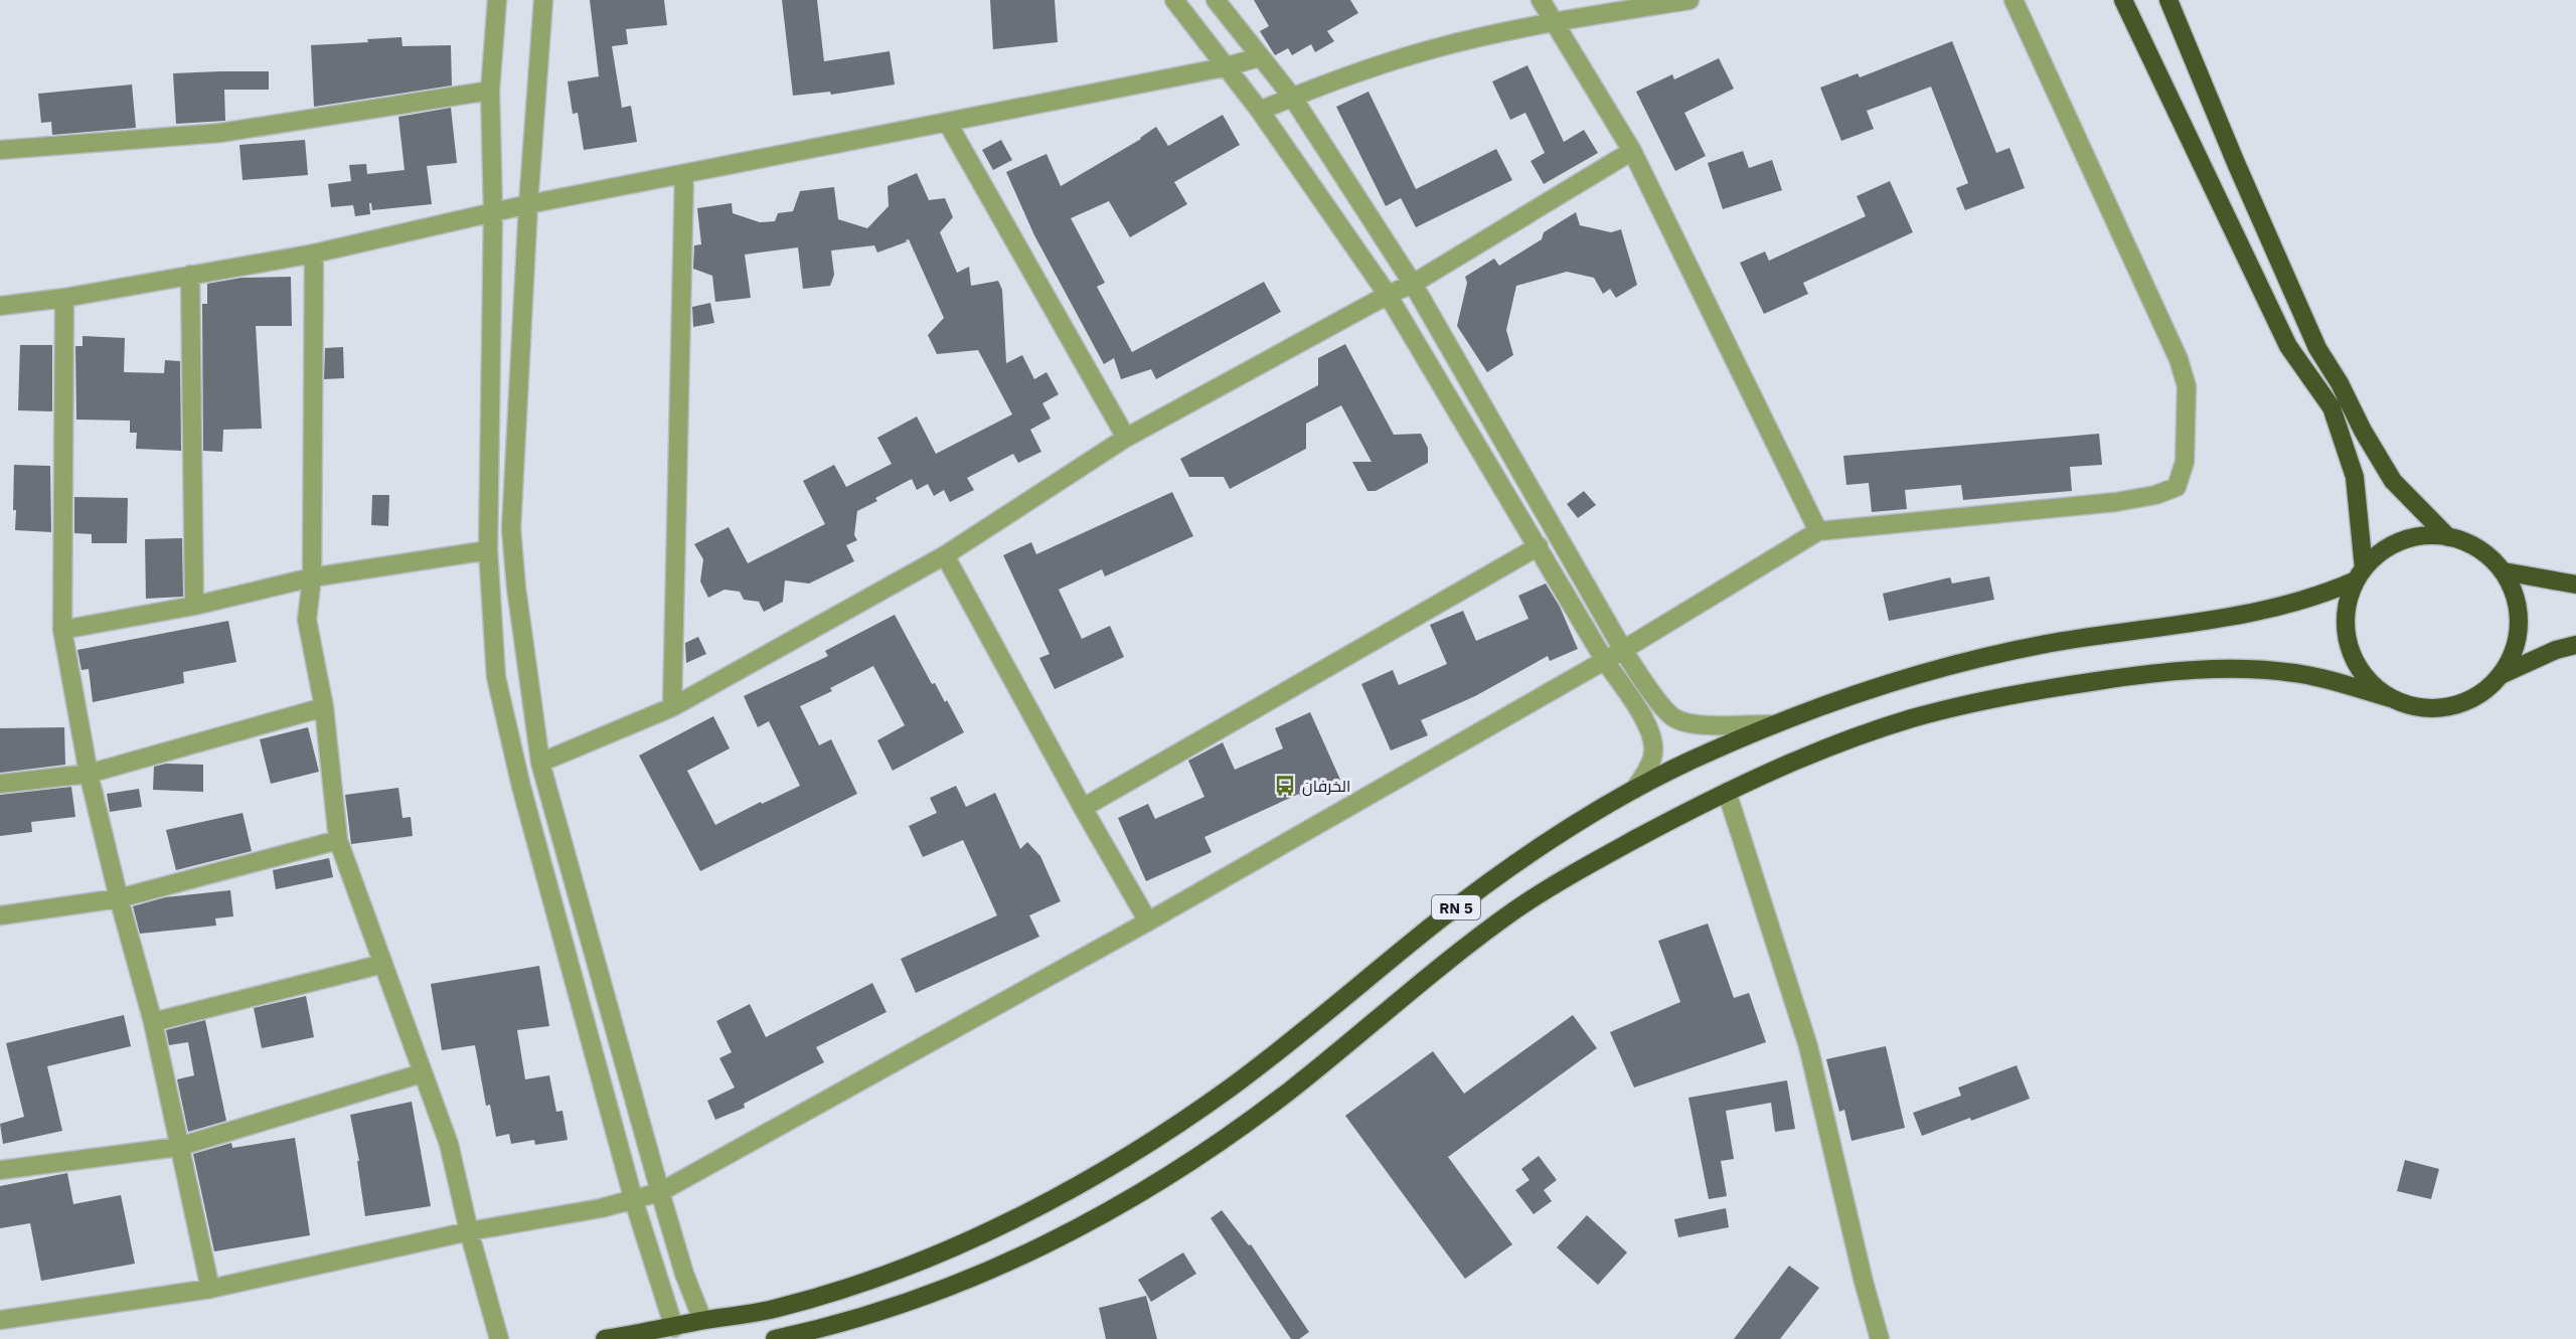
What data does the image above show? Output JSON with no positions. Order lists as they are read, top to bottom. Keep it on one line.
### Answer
{"streets":{"highway":["RN 5"]},"places":{"bus stop":["الخرفان"]}}
